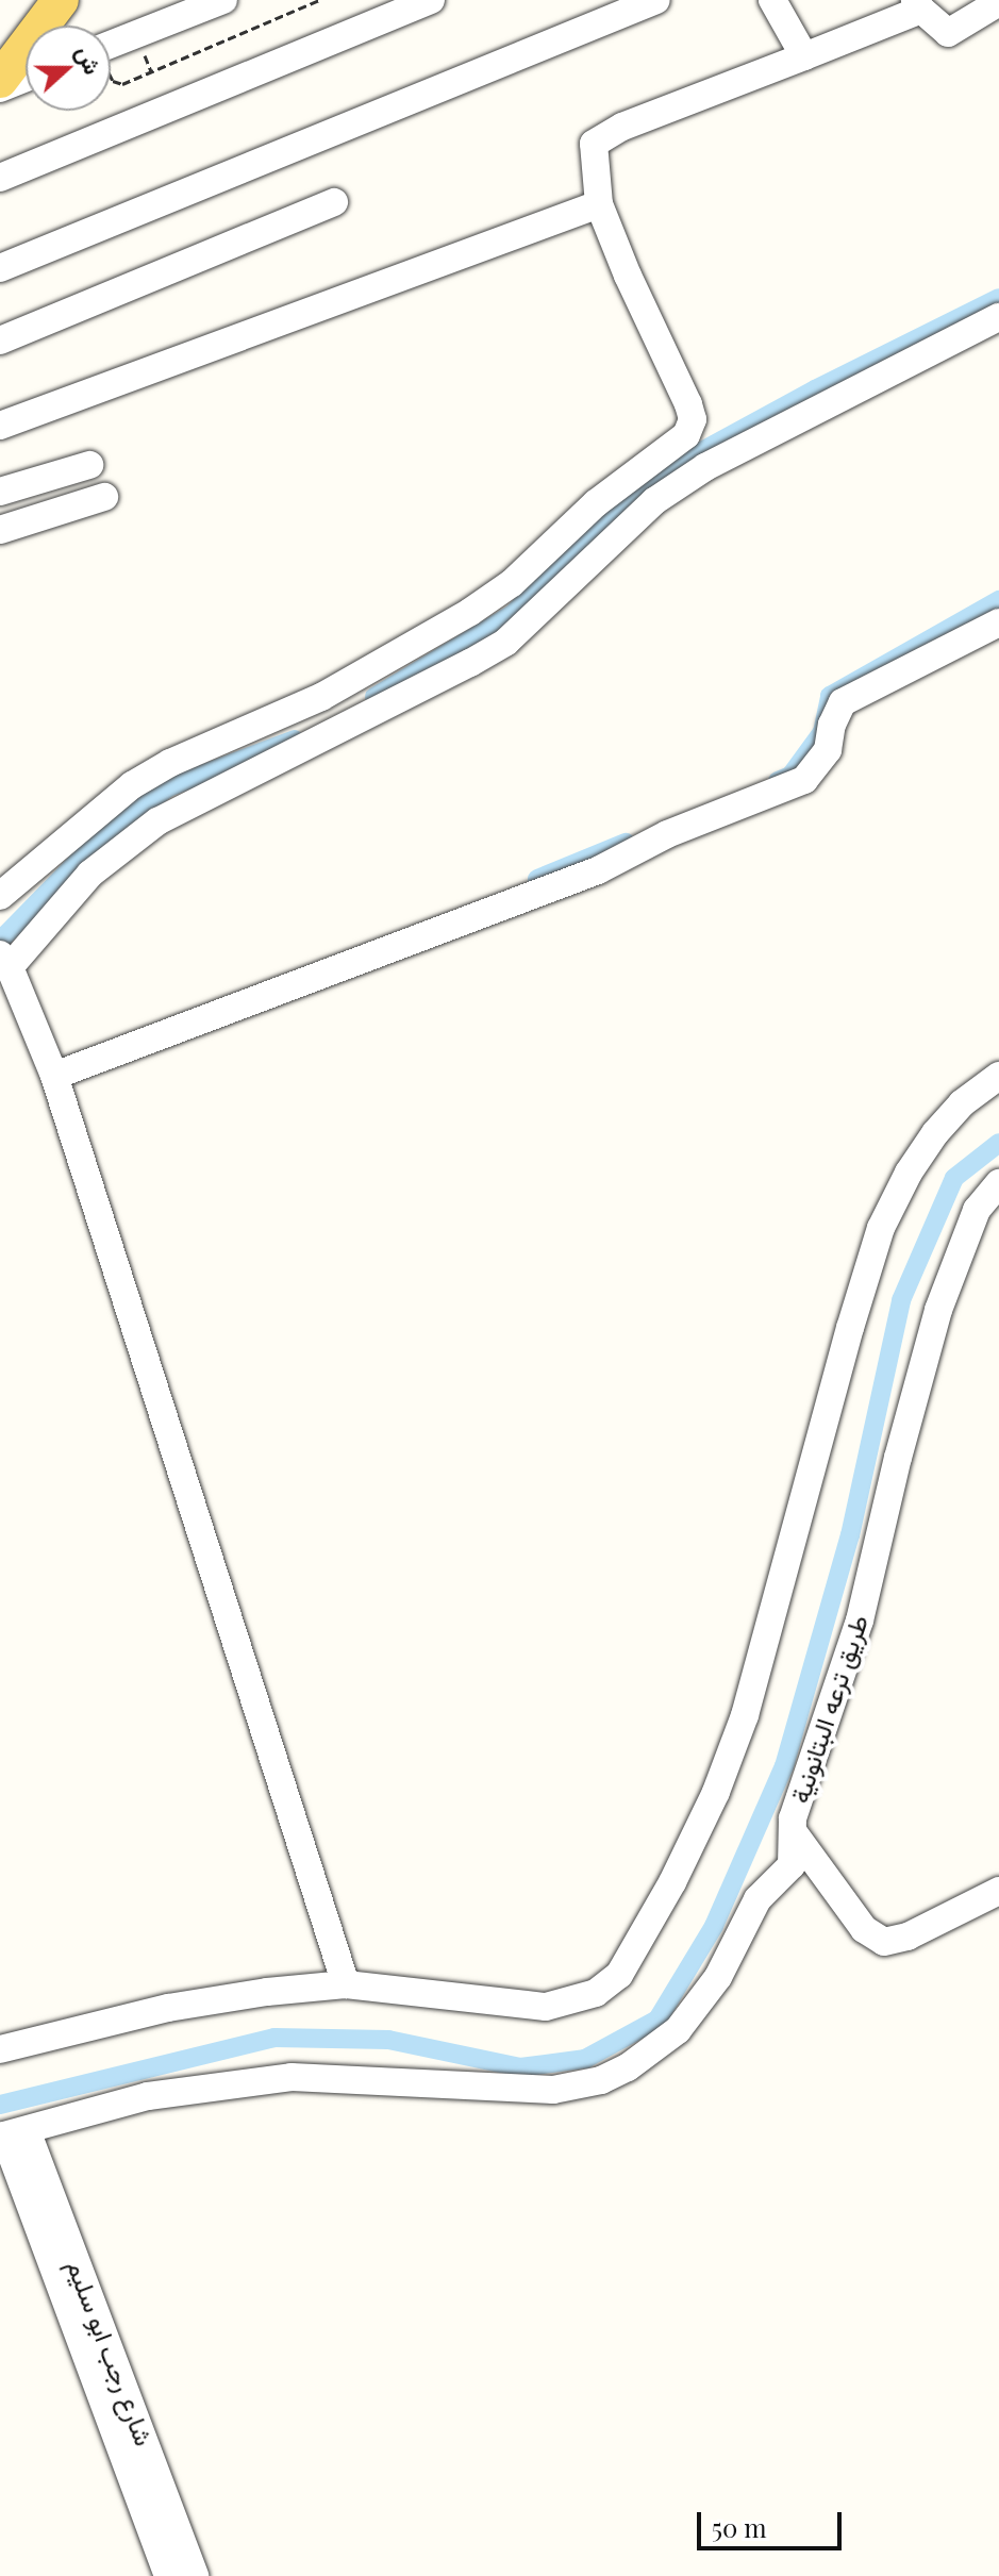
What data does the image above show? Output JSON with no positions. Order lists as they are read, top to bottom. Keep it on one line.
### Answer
{"streets":{"street":["طريق ترعه البتانونية","شارع رجب ابو سليم"]},"crossings":[["طريق ترعه البتانونية","شارع رجب ابو سليم"]],"scale_bar":"50 m","north":"right"}
